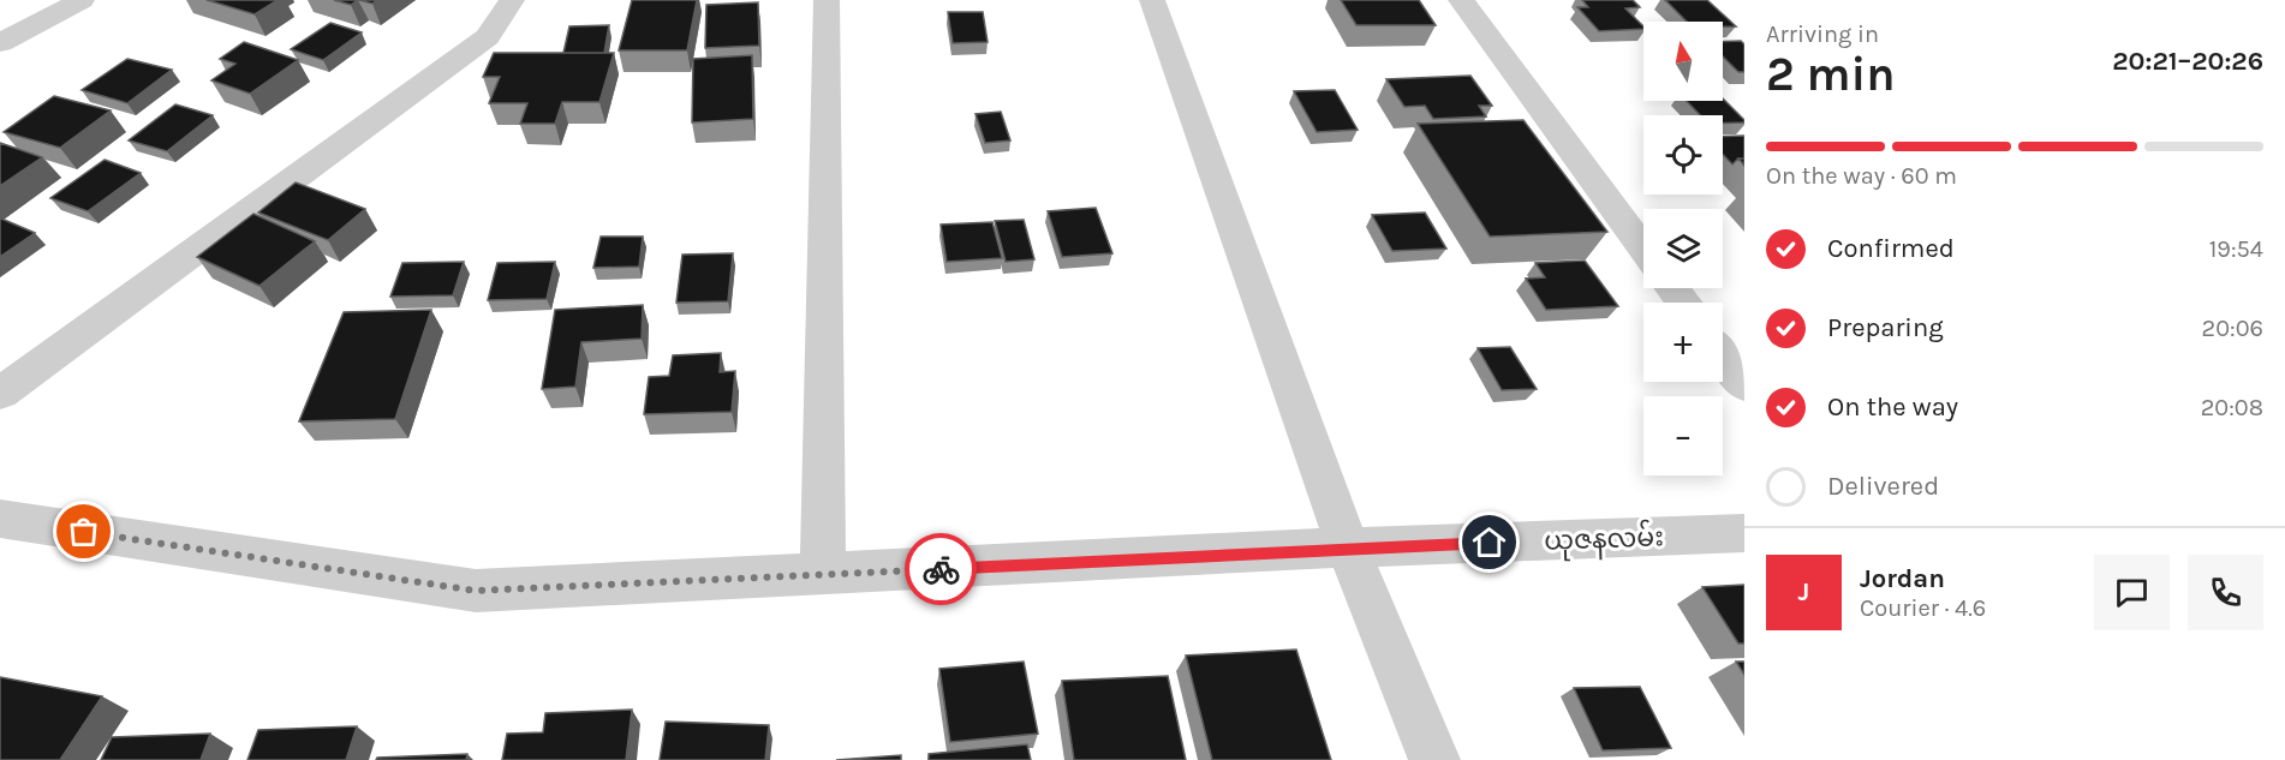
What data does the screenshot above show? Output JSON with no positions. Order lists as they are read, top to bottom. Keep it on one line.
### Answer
{"streets":{"street":["ယုဇနလမ်း"]},"north":"top","page":{"heading":["2 min","Arriving in","20:21–20:26"],"panel":["Jordan","Courier · 4.6"],"map_buttons":["+","−"],"bar":"On the way · 60 m","list":[["Confirmed","19:54"],["Preparing","20:06"],["On the way","20:08"],"Delivered"],"round":"J"}}
